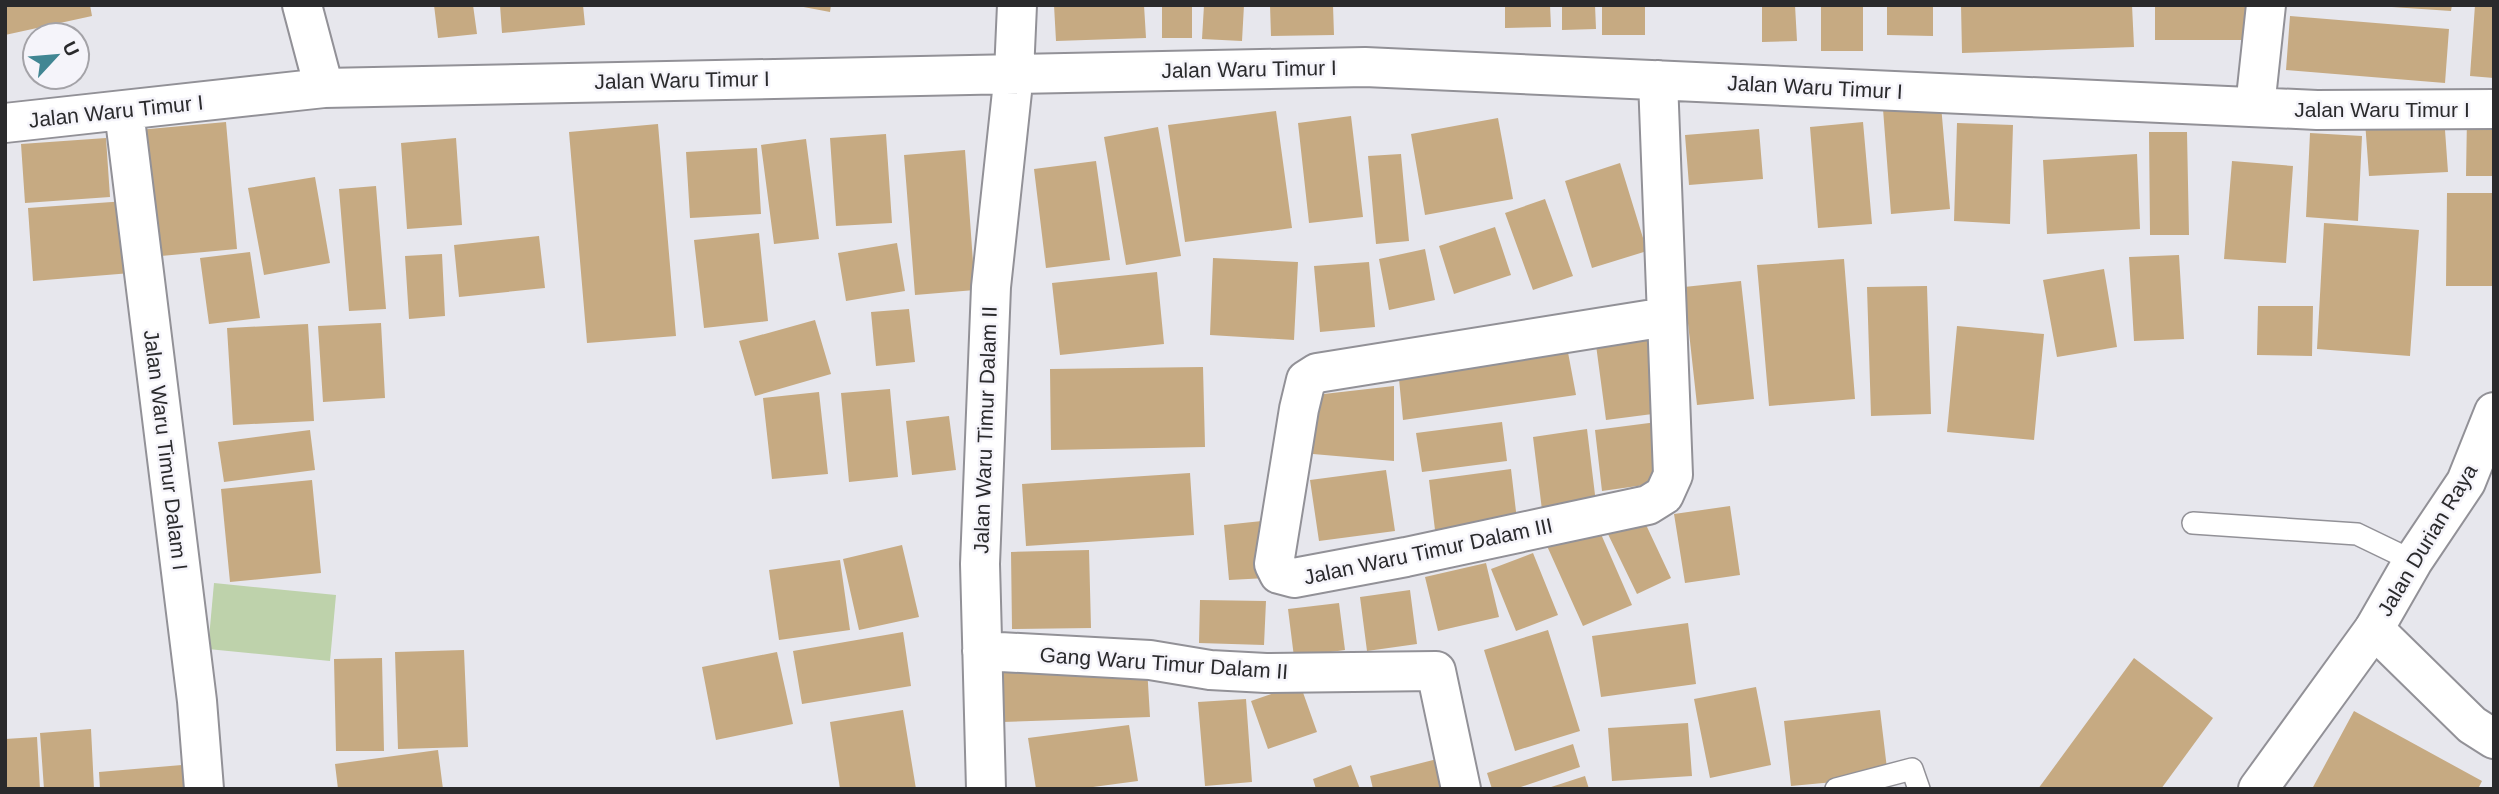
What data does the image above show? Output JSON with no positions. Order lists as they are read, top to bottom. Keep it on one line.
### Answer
{"streets":{"street":["Jalan Waru Timur I","Jalan Waru Timur Dalam II","Jalan Waru Timur Dalam I","Jalan Durian Raya","Jalan Waru Timur Dalam III","Gang Waru Timur Dalam II"]},"crossings":[["Jalan Waru Timur I","Jalan Waru Timur Dalam II"],["Jalan Waru Timur I","Jalan Waru Timur Dalam I"],["Jalan Waru Timur I","Jalan Waru Timur Dalam III"],["Jalan Waru Timur Dalam II","Gang Waru Timur Dalam II"]],"north":"top right"}
